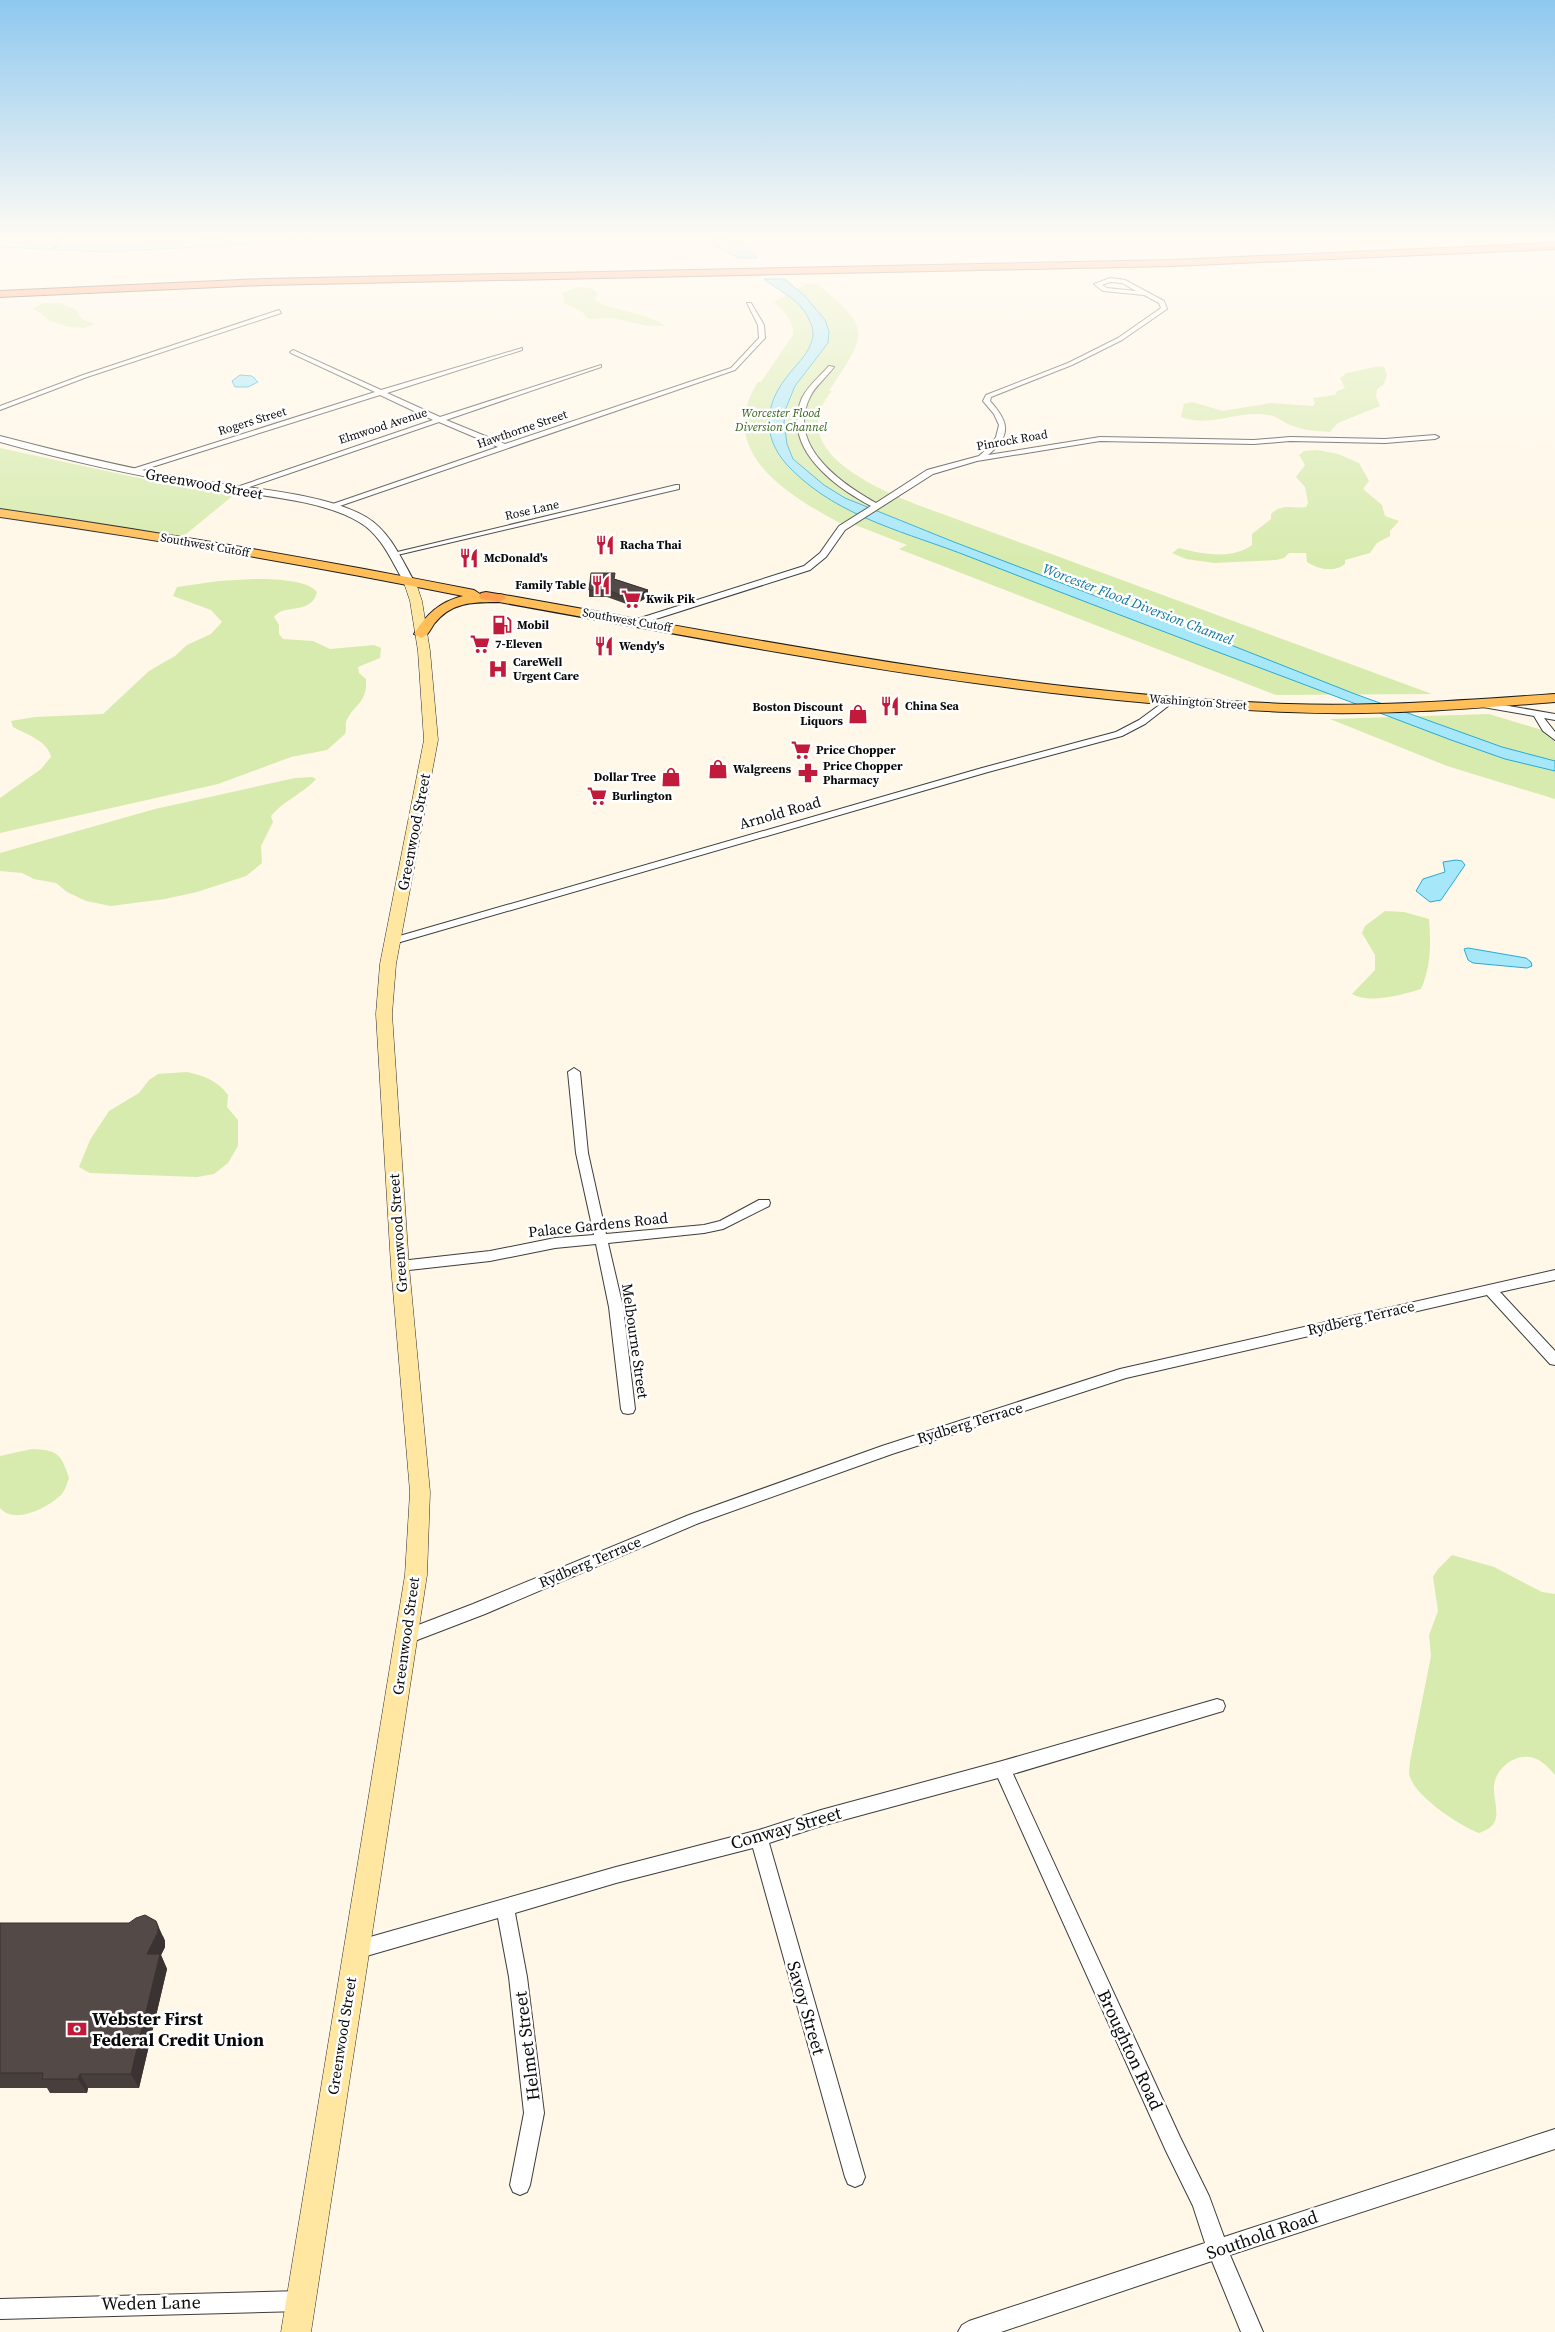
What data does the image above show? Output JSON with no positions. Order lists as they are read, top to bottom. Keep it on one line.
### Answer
{"streets":{"main road":["Greenwood Street","Southwest Cutoff","Washington Street"],"street":["Rogers Street","Elmwood Avenue","Hawthorne Street","Pinrock Road","Rose Lane","Arnold Road","Palace Gardens Road","Rydberg Terrace","Melbourne Street","Conway Street","Savoy Street","Helmet Street","Broughton Road","Southold Road","Weden Lane"]},"crossings":[["Rogers Street","Greenwood Street"],["Elmwood Avenue","Greenwood Street"],["Hawthorne Street","Greenwood Street"],["Pinrock Road","Southwest Cutoff"],["Greenwood Street","Rose Lane"],["Greenwood Street","Southwest Cutoff"],["Greenwood Street","Arnold Road"],["Greenwood Street","Palace Gardens Road"],["Greenwood Street","Rydberg Terrace"],["Greenwood Street","Conway Street"],["Greenwood Street","Weden Lane"],["Southwest Cutoff","Washington Street"],["Washington Street","Arnold Road"],["Palace Gardens Road","Melbourne Street"],["Conway Street","Savoy Street"],["Conway Street","Helmet Street"],["Conway Street","Broughton Road"],["Broughton Road","Southold Road"]],"water":["Worcester Flood Diversion Channel"],"parks":["Worcester Flood Diversion Channel"],"places":{"restaurant":["Racha Thai","McDonald's","Family Table","Wendy's","China Sea"],"supermarket":["Kwik Pik","7-Eleven","Price Chopper","Burlington"],"fuel station":["Mobil"],"hospital":["CareWell Urgent Care"],"shop":["Boston Discount Liquors","Walgreens","Dollar Tree"],"pharmacy":["Price Chopper Pharmacy"],"bank":["Webster First Federal Credit Union"]}}
